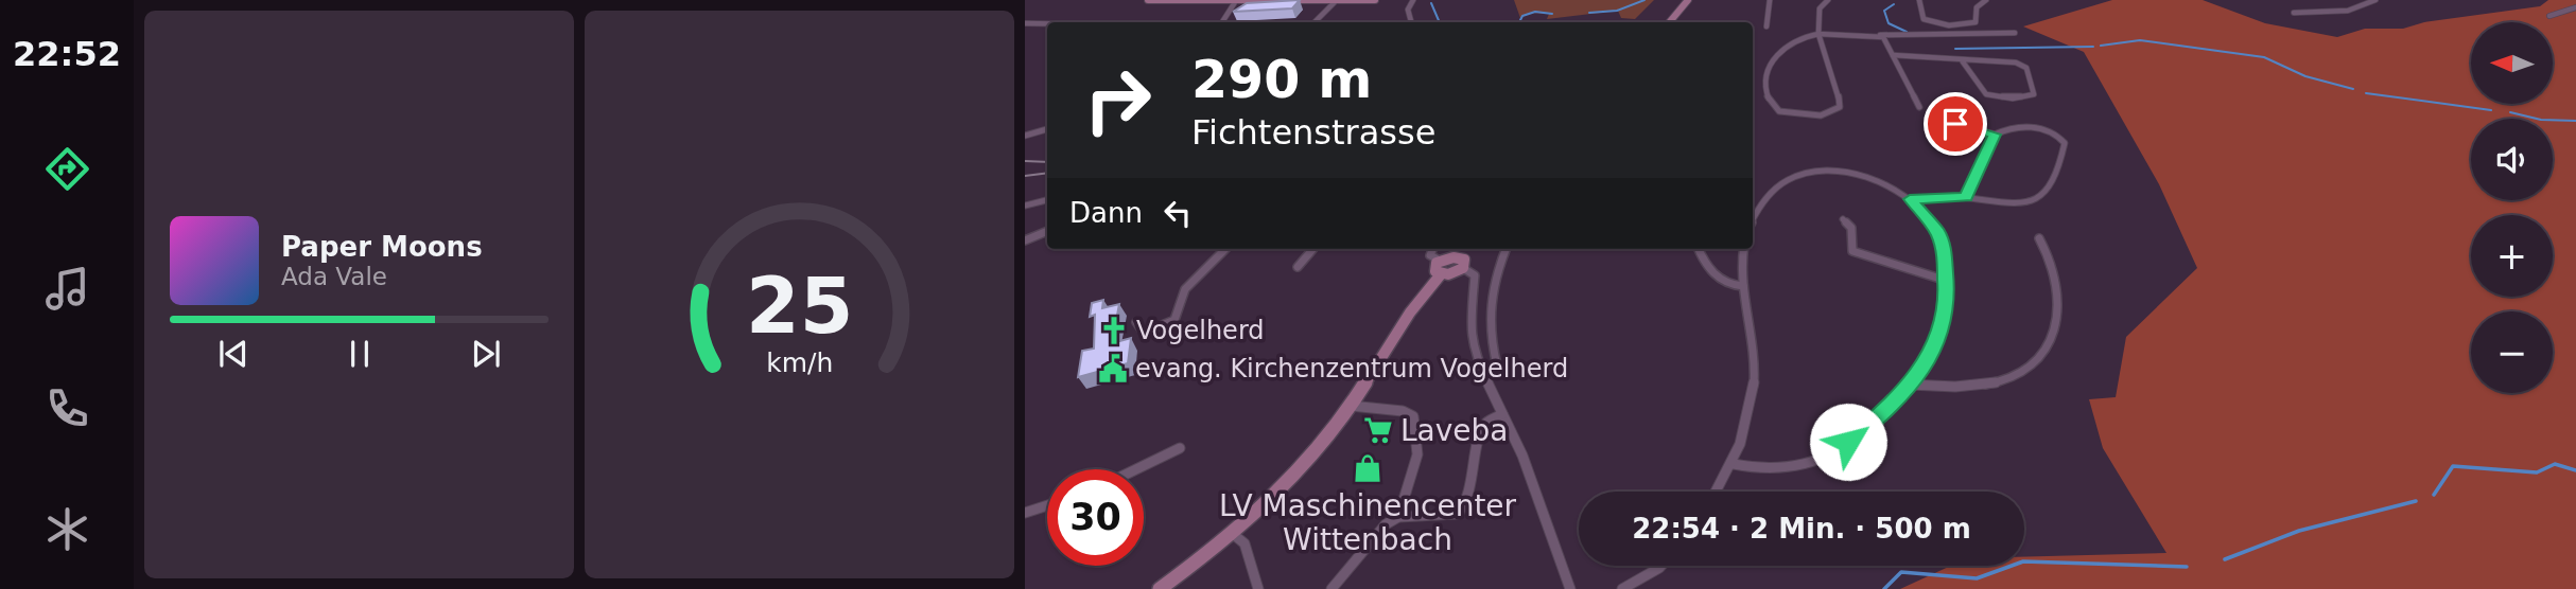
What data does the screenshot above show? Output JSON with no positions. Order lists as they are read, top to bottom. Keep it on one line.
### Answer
{"places":{"church":["Vogelherd"],"public building":["evang. Kirchenzentrum Vogelherd"],"supermarket":["Laveba"],"shop":["LV Maschinencenter Wittenbach"]},"north":"left","page":{"tabs":"22:52","map_buttons":["+","−"],"turn":["290 m","Fichtenstrasse"],"then":"Dann","song":["Paper Moons","Ada Vale"],"limit":"30","trip":"22:54 · 2 Min. · 500 m","gauge":["25","km/h"]}}
